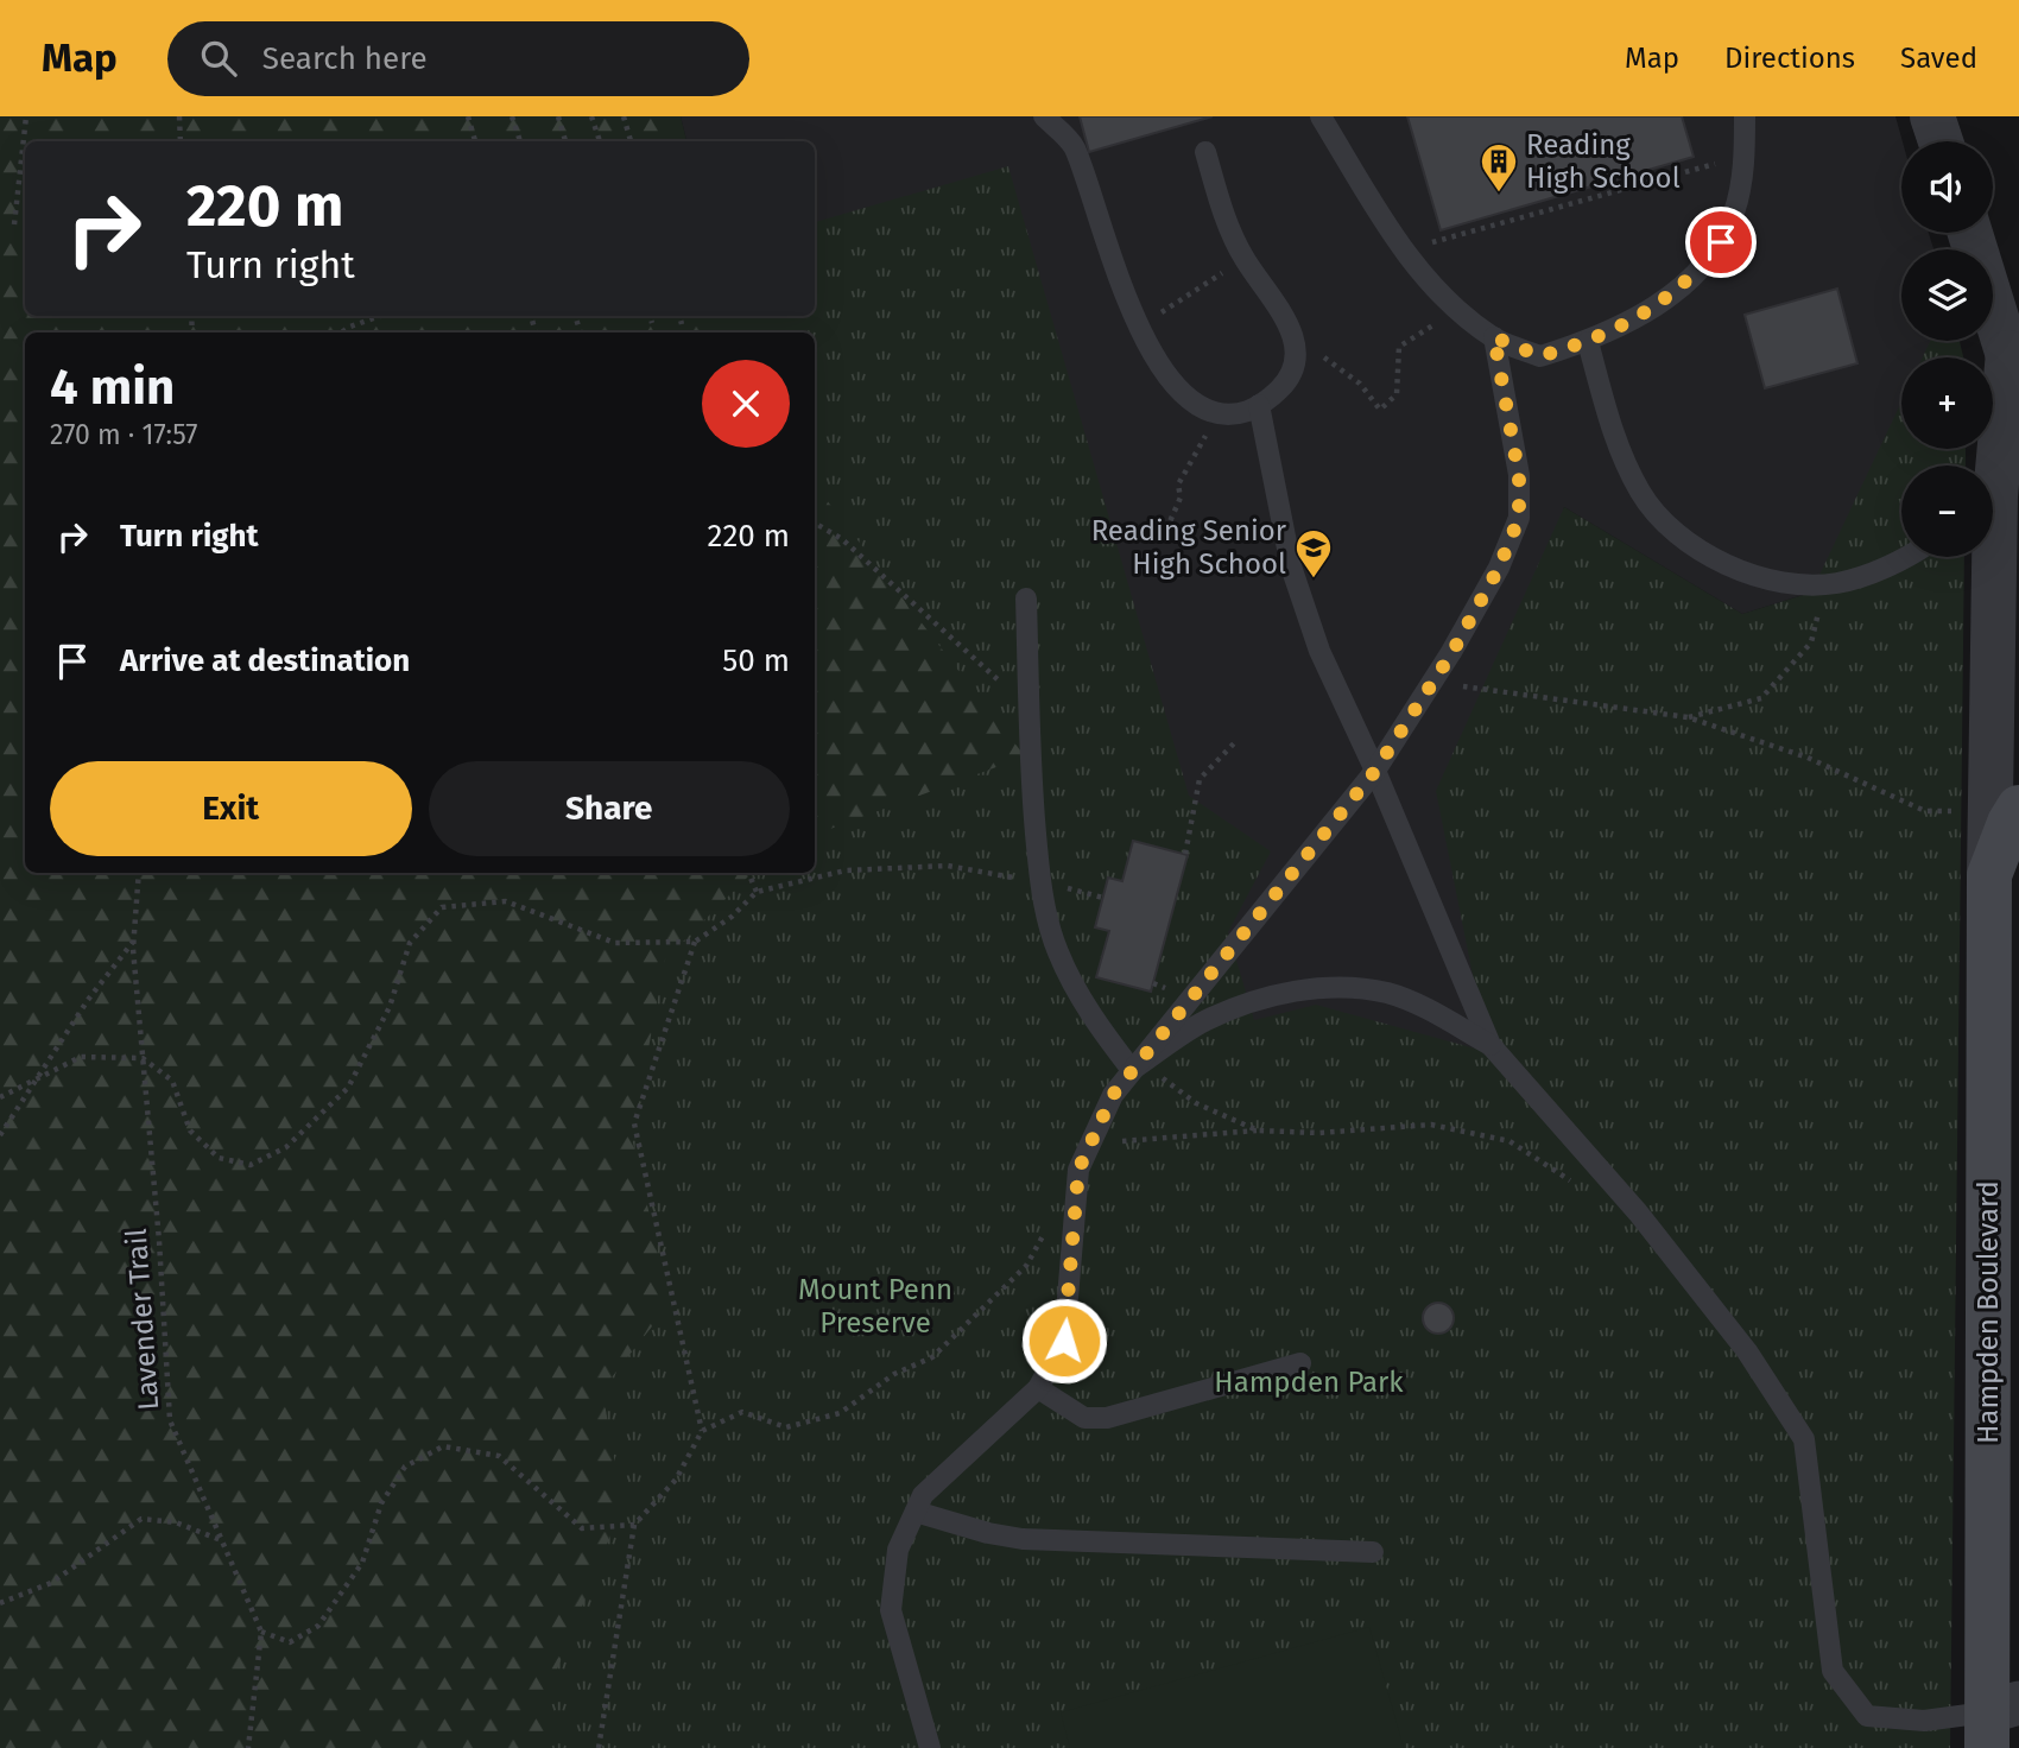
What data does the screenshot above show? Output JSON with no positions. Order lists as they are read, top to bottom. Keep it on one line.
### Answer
{"streets":{"main road":["Hampden Boulevard"],"path":["Lavender Trail"]},"parks":["Mount Penn Preserve","Hampden Park"],"places":{"building":["Reading High School"],"school or university":["Reading Senior High School"]},"page":{"header":"Map","search":"Search here","nav":["Map","Directions","Saved"],"map_buttons":["+","−"],"turn":["220 m","Turn right"],"heading":["4 min","270 m · 17:57"],"list":[{"name":"Turn right","value":"220 m"},{"name":"Arrive at destination","value":"50 m"}],"buttons":["Exit","Share"]}}
